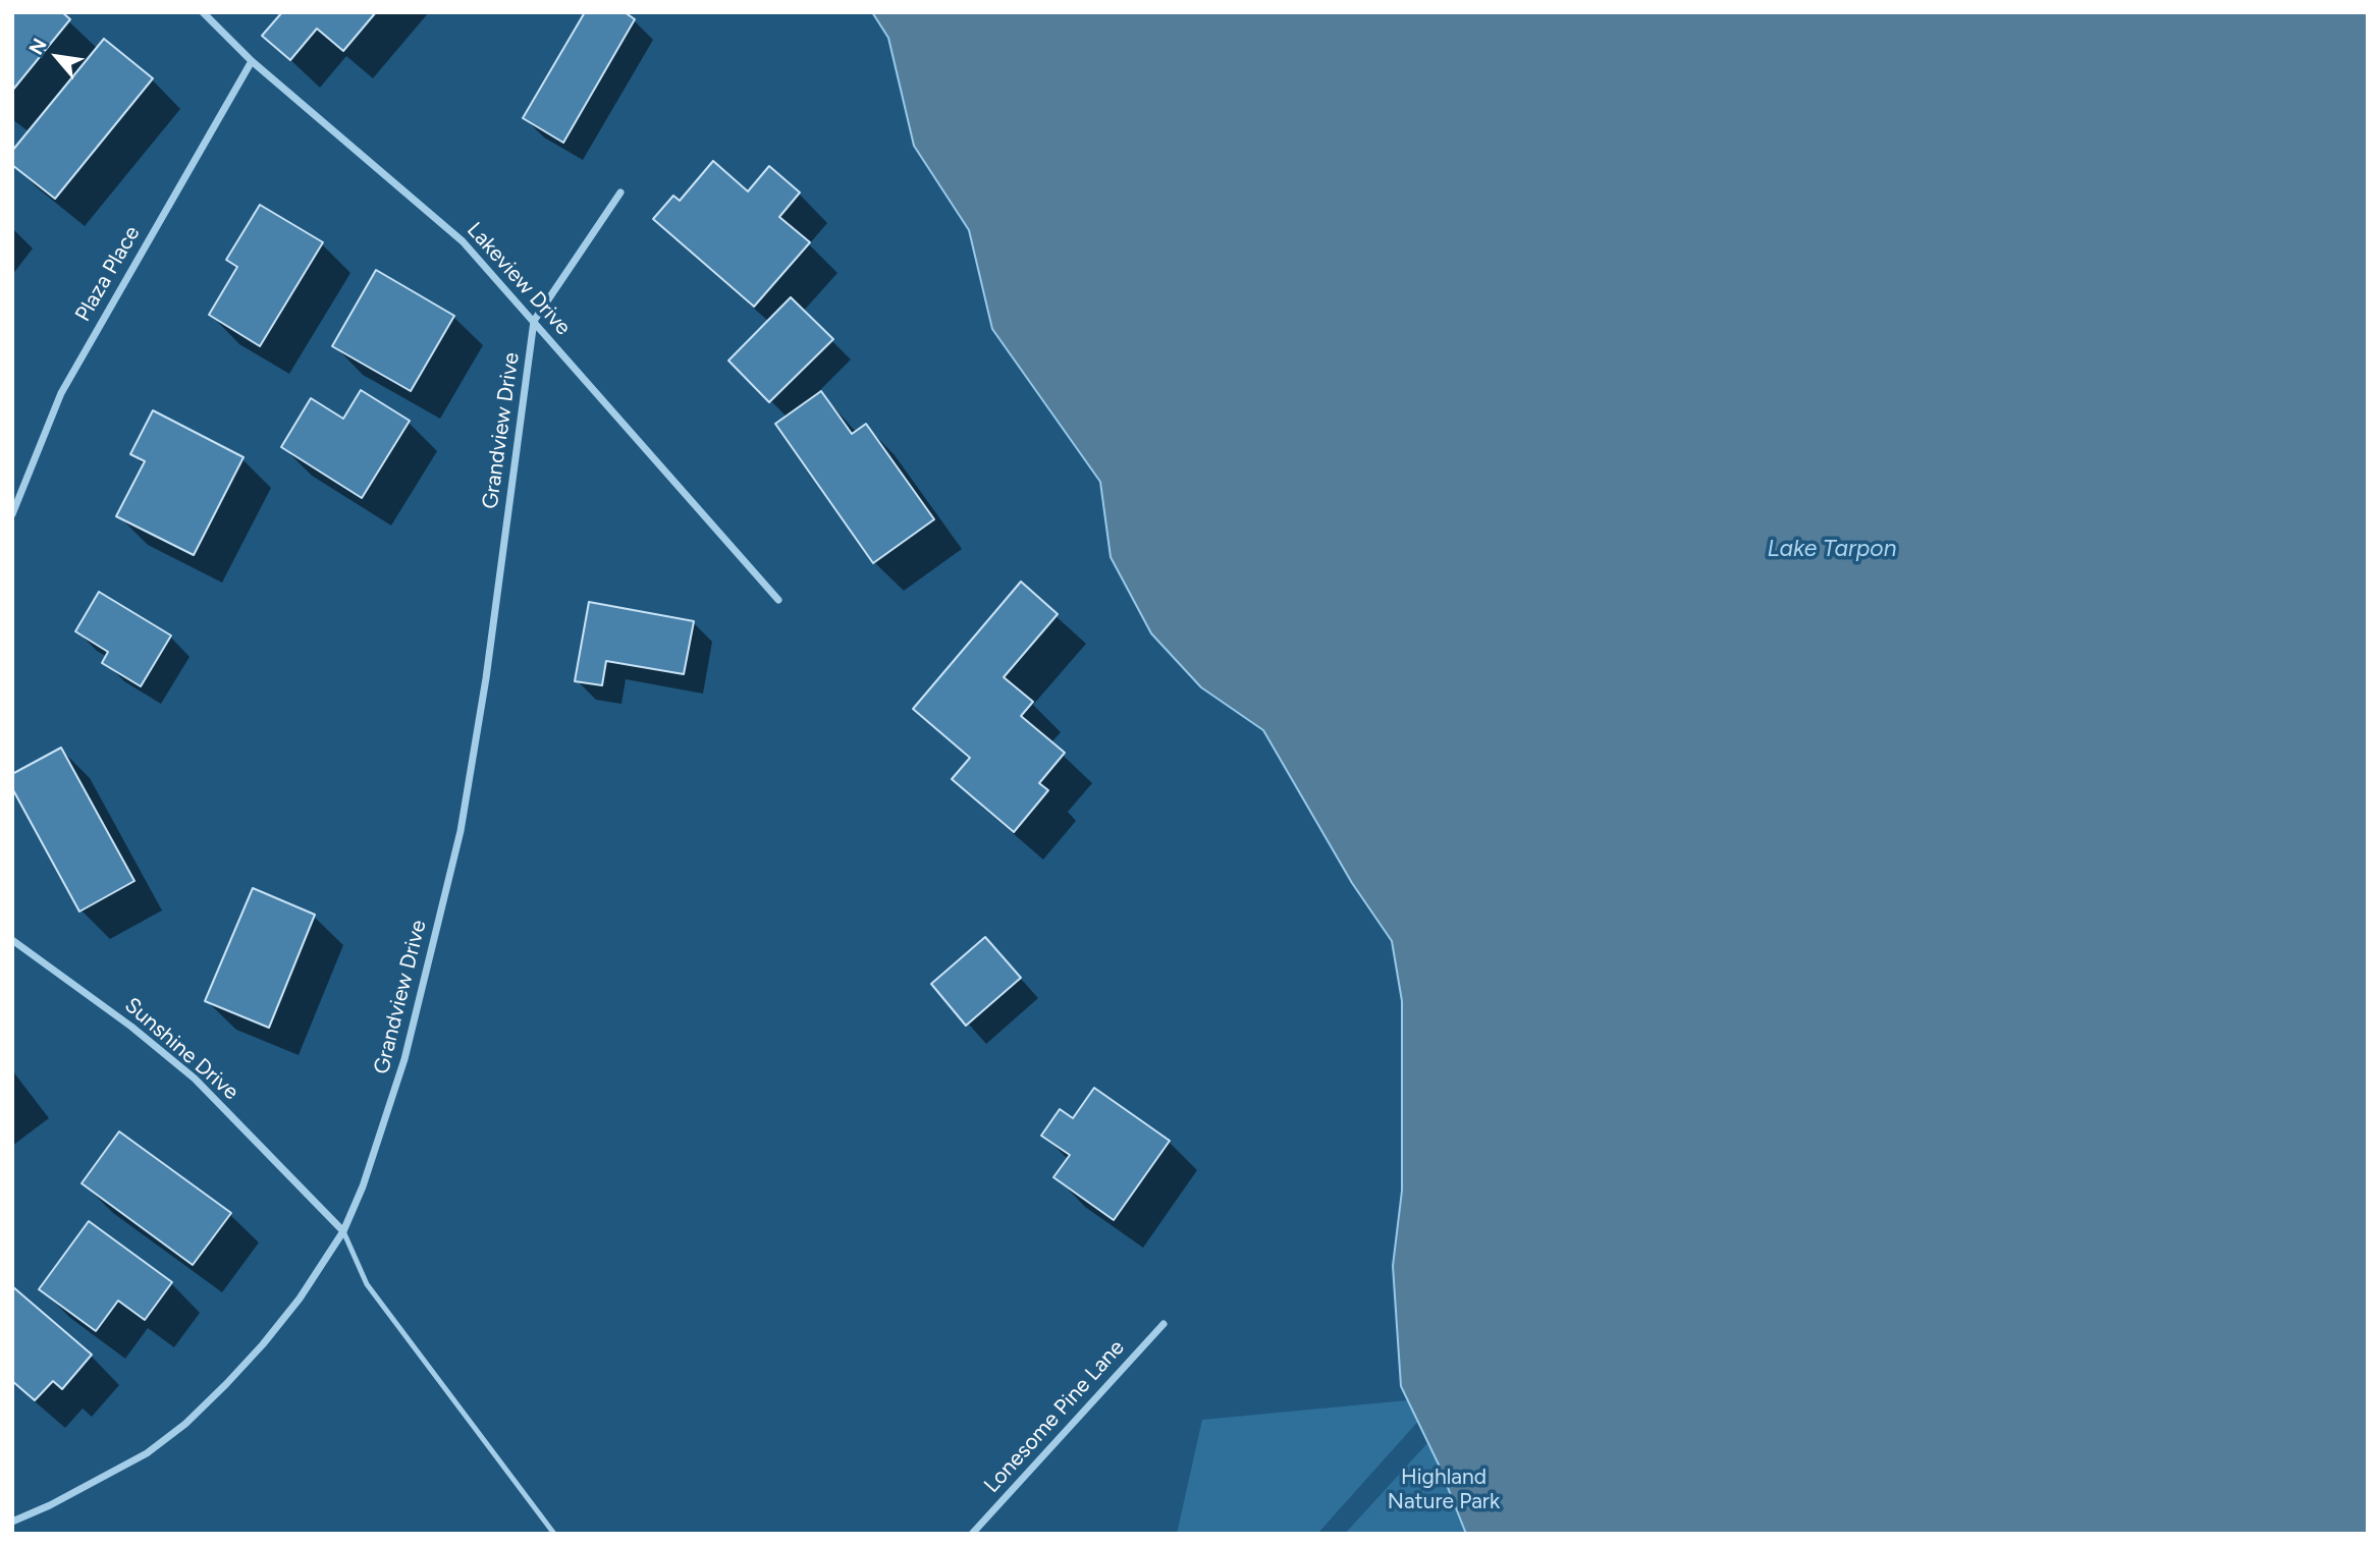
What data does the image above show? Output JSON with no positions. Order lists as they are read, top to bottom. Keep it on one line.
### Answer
{"streets":{"street":["Plaza Place","Lakeview Drive","Grandview Drive","Sunshine Drive","Lonesome Pine Lane"]},"crossings":[["Plaza Place","Lakeview Drive"],["Lakeview Drive","Grandview Drive"],["Grandview Drive","Sunshine Drive"]],"water":["Lake Tarpon"],"parks":["Highland Nature Park"],"north":"top left"}
